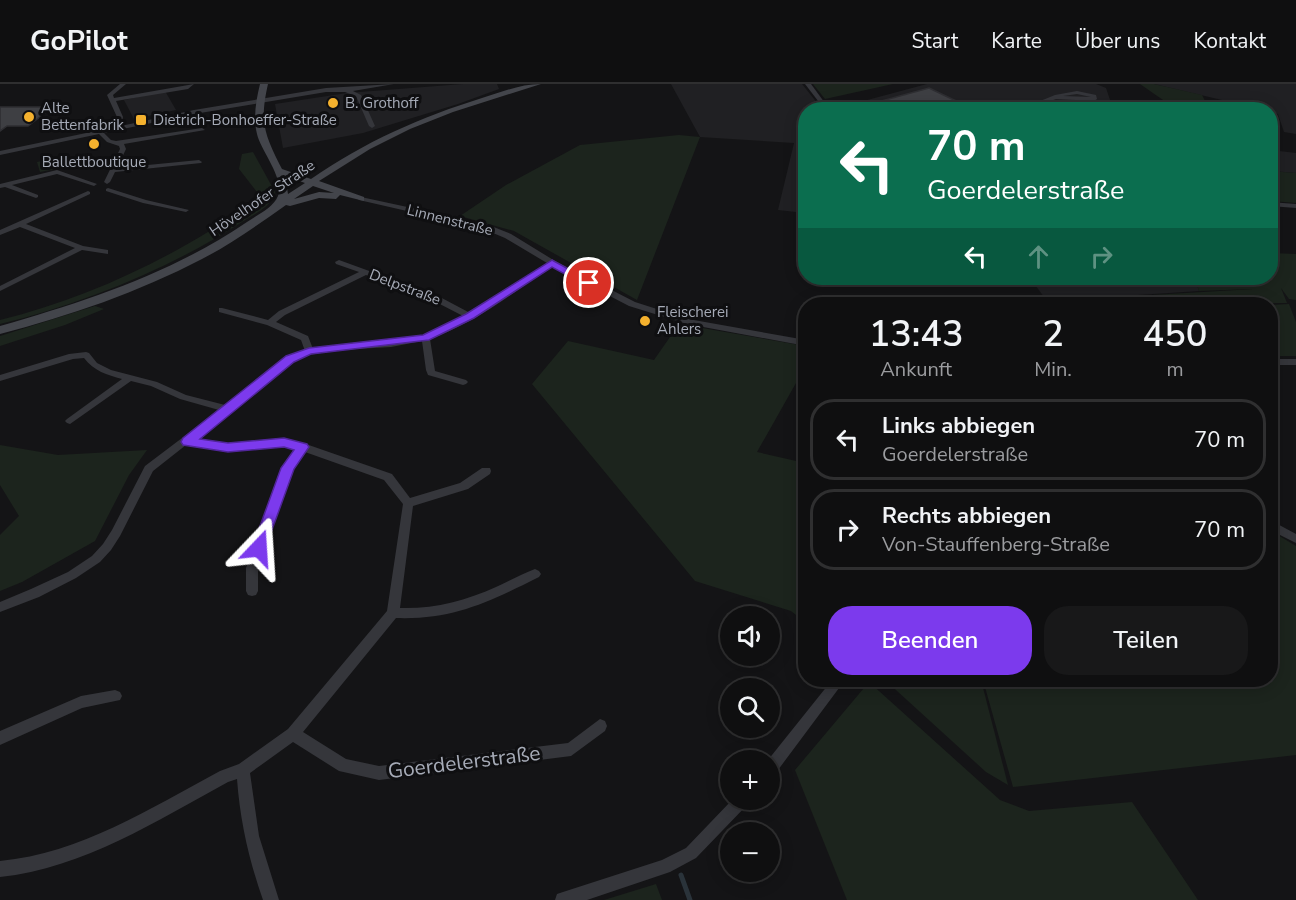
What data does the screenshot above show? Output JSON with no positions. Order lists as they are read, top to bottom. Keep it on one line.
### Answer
{"streets":{"main road":["Hövelhofer Straße"],"street":["Linnenstraße","Delpstraße","Goerdelerstraße"]},"places":{"other":["B. Grothoff","Alte Bettenfabrik","Ballettboutique","Fleischerei Ahlers"],"transit":["Dietrich-Bonhoeffer-Straße"]},"page":{"header":"GoPilot","nav":["Start","Karte","Über uns","Kontakt"],"turn":["70 m","Goerdelerstraße"],"eta":["13:43","Ankunft","2","Min.","450","m"],"list":[{"name":"Links abbiegen","note":"Goerdelerstraße","value":"70 m"},{"name":"Rechts abbiegen","note":"Von-Stauffenberg-Straße","value":"70 m"}],"buttons":["Beenden","Teilen"],"map_buttons":["+","−"]}}
